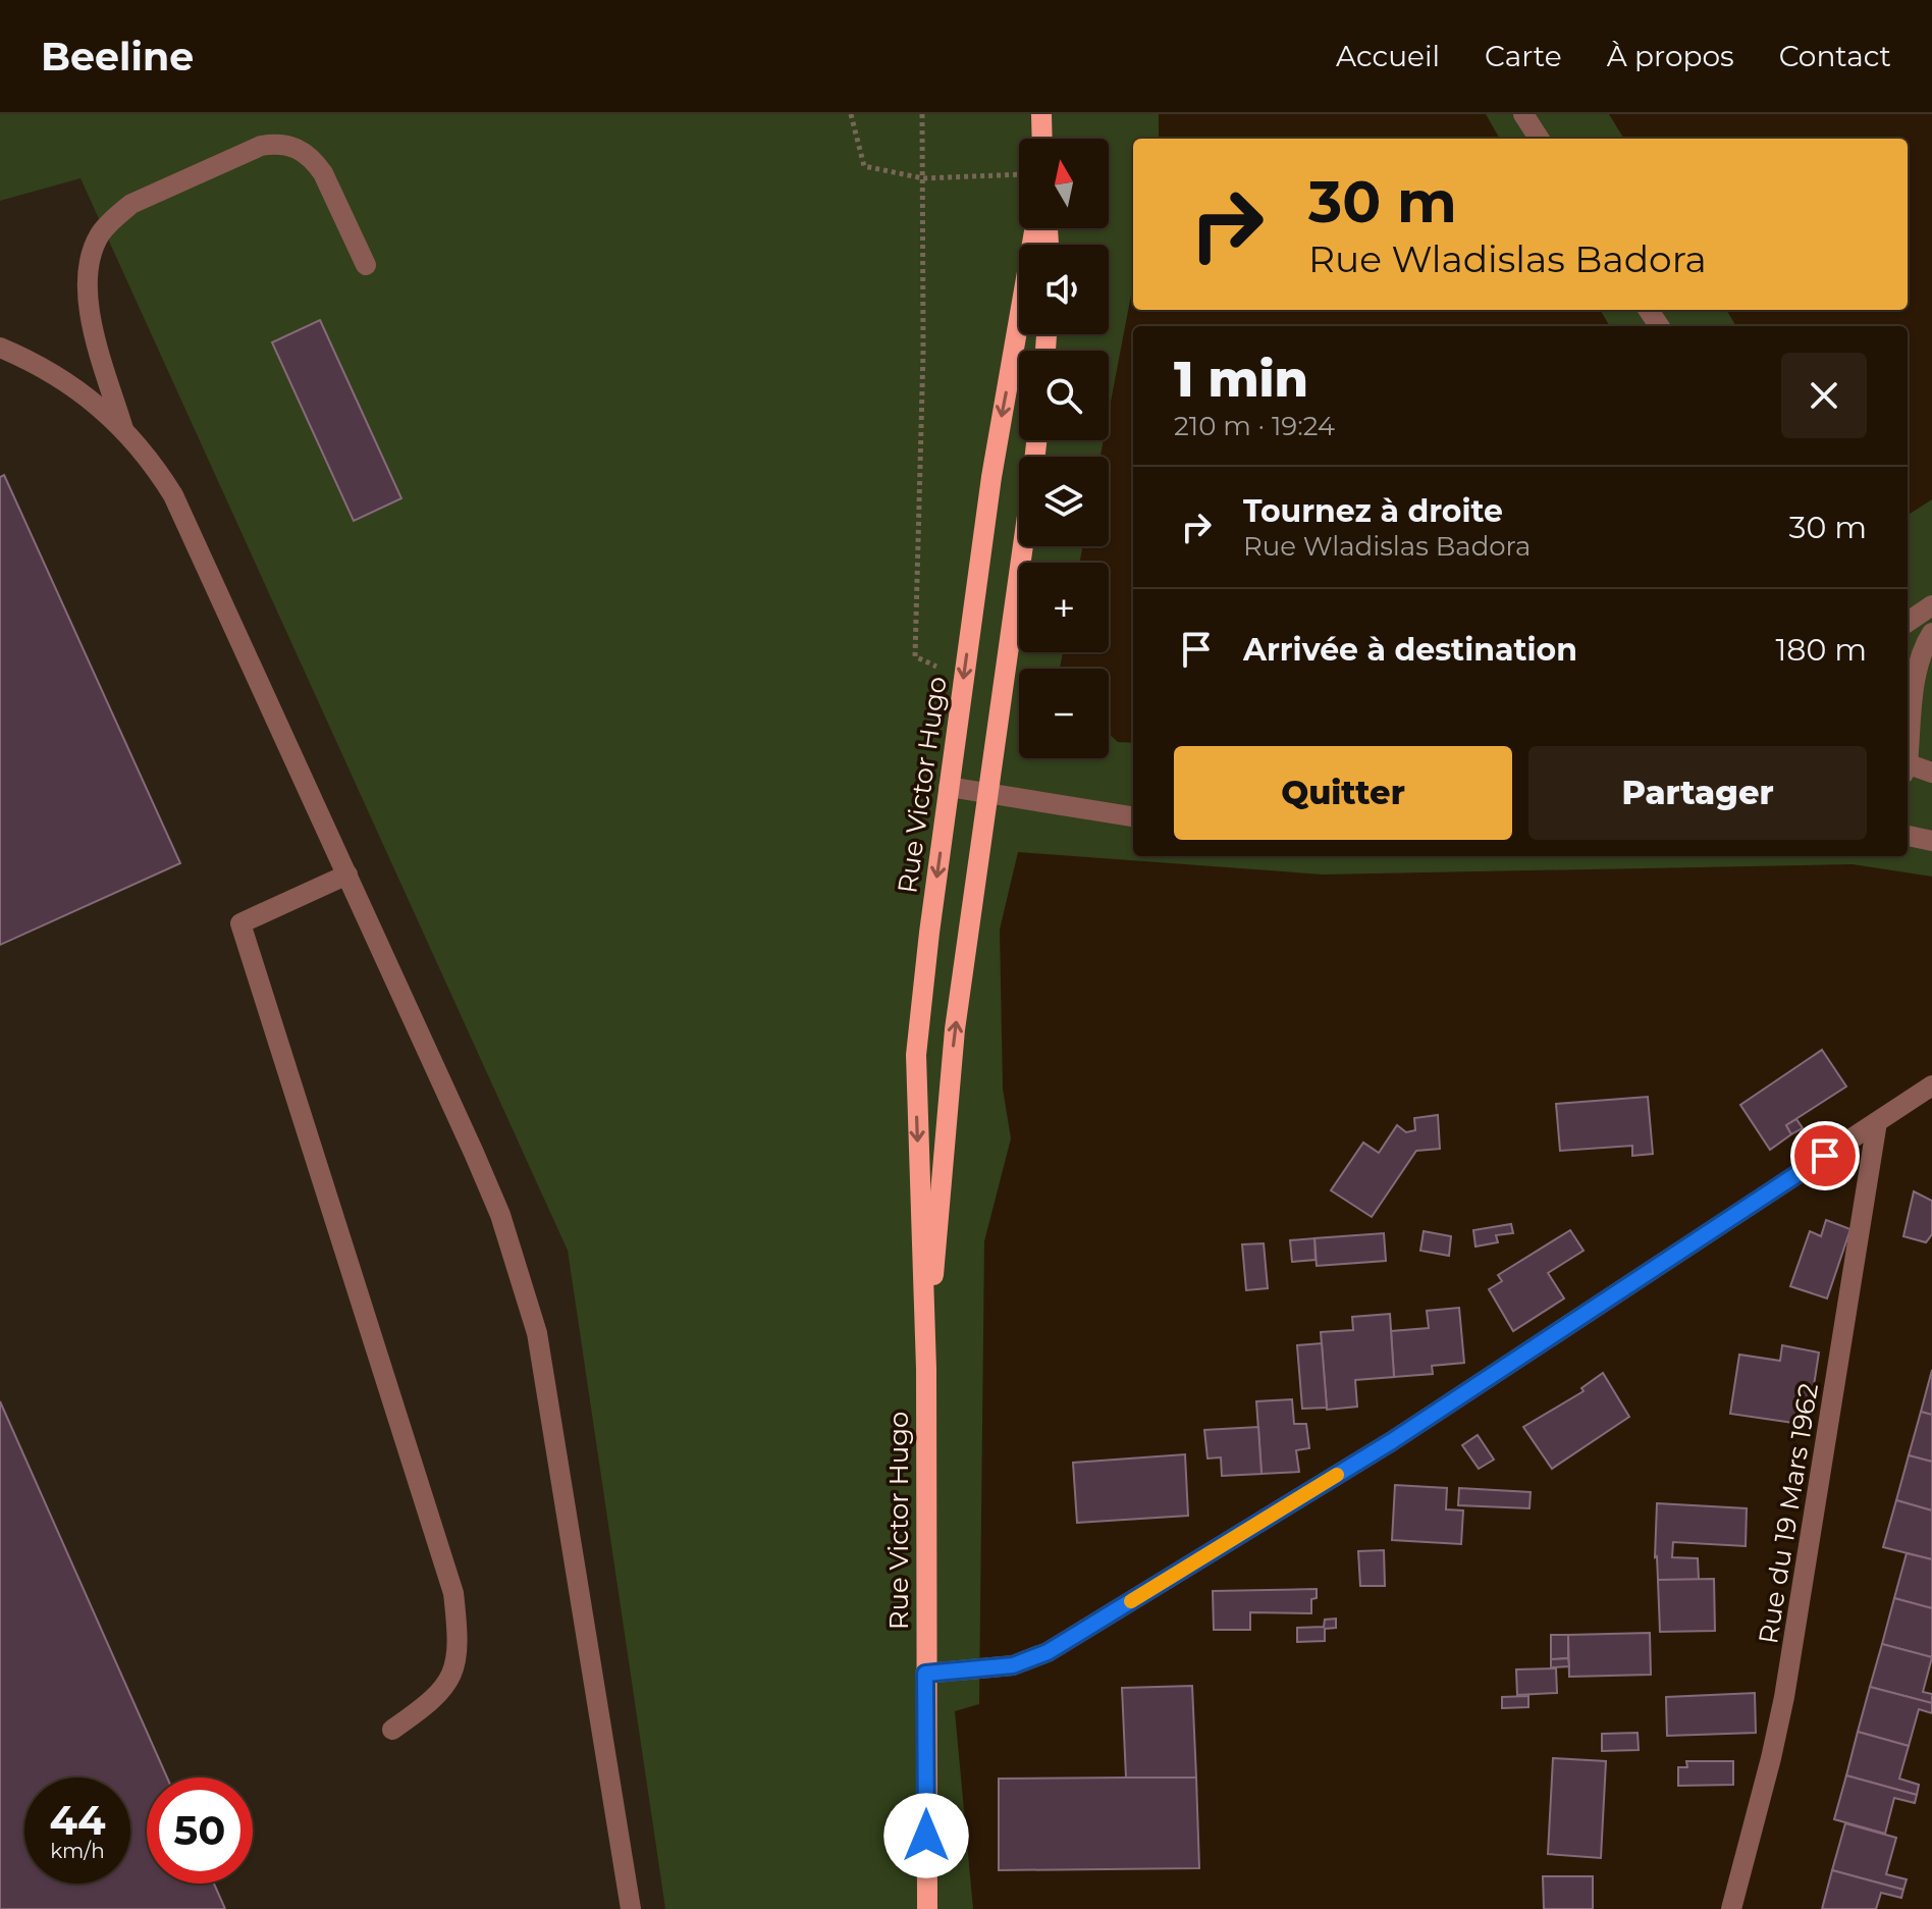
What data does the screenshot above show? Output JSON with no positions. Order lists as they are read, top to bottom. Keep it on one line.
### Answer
{"streets":{"main road":["Rue Victor Hugo"],"street":["Rue du 19 Mars 1962"]},"north":"top","page":{"header":"Beeline","nav":["Accueil","Carte","À propos","Contact"],"map_buttons":["+","−"],"turn":["30 m","Rue Wladislas Badora"],"heading":["1 min","210 m · 19:24"],"list":[{"name":"Tournez à droite","note":"Rue Wladislas Badora","value":"30 m"},{"name":"Arrivée à destination","value":"180 m"}],"buttons":["Quitter","Partager"],"speed":"44 km/h","limit":"50"}}
